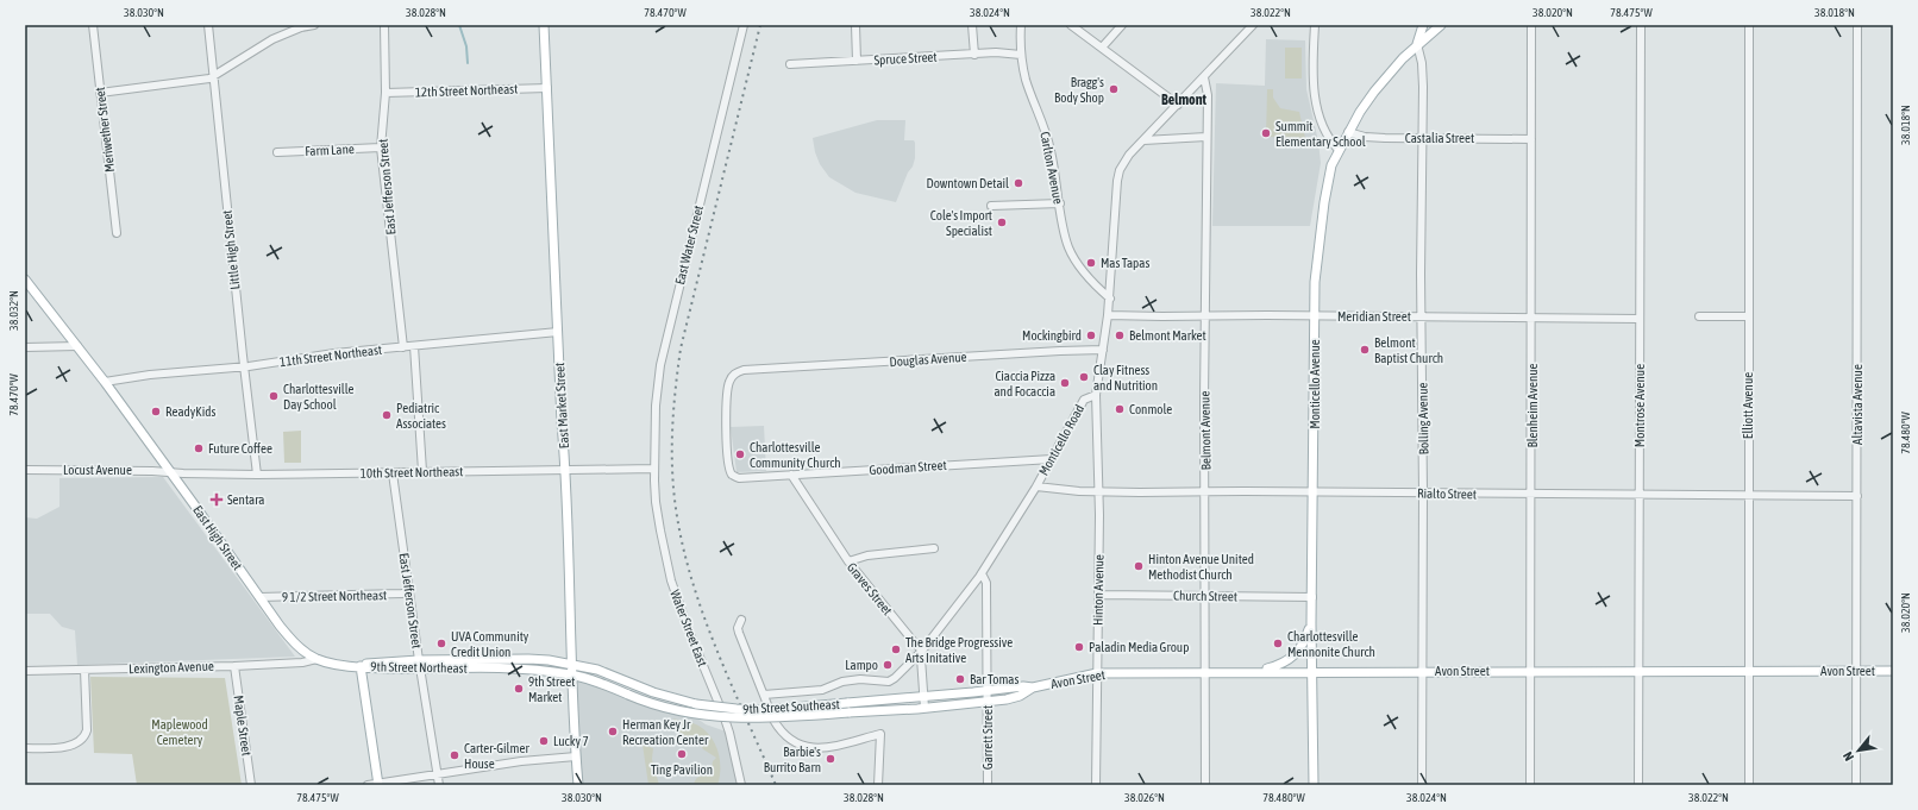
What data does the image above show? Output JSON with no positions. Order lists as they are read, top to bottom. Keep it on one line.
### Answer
{"streets":{"main road":["Monticello Avenue","East Market Street","Bolling Avenue","East High Street","9th Street Northeast","Avon Street","9th Street Southeast"],"street":["Spruce Street","12th Street Northeast","Meriwether Street","Castalia Street","Farm Lane","Carlton Avenue","East Jefferson Street","East Water Street","Little High Street","Meridian Street","11th Street Northeast","Douglas Avenue","Altavista Avenue","Blenheim Avenue","Montrose Avenue","Elliott Avenue","Belmont Avenue","Monticello Road","Goodman Street","Locust Avenue","10th Street Northeast","Rialto Street","Graves Street","Hinton Avenue","9 1/2 Street Northeast","Church Street","Water Street East","Lexington Avenue","Maple Street","Garrett Street"]},"crossings":[["Spruce Street","Carlton Avenue"],["12th Street Northeast","East Jefferson Street"],["12th Street Northeast","East Market Street"],["Castalia Street","Monticello Avenue"],["Castalia Street","Blenheim Avenue"],["Castalia Street","Bolling Avenue"],["Farm Lane","East Jefferson Street"],["Carlton Avenue","Monticello Road"],["East Jefferson Street","11th Street Northeast"],["East Jefferson Street","10th Street Northeast"],["East Jefferson Street","9 1/2 Street Northeast"],["East Jefferson Street","9th Street Northeast"],["East Water Street","10th Street Northeast"],["East Water Street","Water Street East"],["Little High Street","11th Street Northeast"],["Little High Street","10th Street Northeast"],["Meridian Street","Monticello Avenue"],["Meridian Street","Blenheim Avenue"],["Meridian Street","Montrose Avenue"],["Meridian Street","Bolling Avenue"],["Meridian Street","Belmont Avenue"],["Meridian Street","Monticello Road"],["11th Street Northeast","East Market Street"],["11th Street Northeast","East High Street"],["Douglas Avenue","Monticello Road"],["Douglas Avenue","Goodman Street"],["Monticello Avenue","Bolling Avenue"],["Monticello Avenue","Rialto Street"],["Monticello Avenue","Church Street"],["Monticello Avenue","Avon Street"],["Altavista Avenue","Rialto Street"],["Altavista Avenue","Avon Street"],["East Market Street","10th Street Northeast"],["East Market Street","9th Street Northeast"],["Blenheim Avenue","Rialto Street"],["Blenheim Avenue","Avon Street"],["Montrose Avenue","Rialto Street"],["Montrose Avenue","Avon Street"],["Elliott Avenue","Rialto Street"],["Elliott Avenue","Avon Street"],["Bolling Avenue","Rialto Street"],["Bolling Avenue","Avon Street"],["Belmont Avenue","Monticello Road"],["Belmont Avenue","Rialto Street"],["Belmont Avenue","Church Street"],["Belmont Avenue","Avon Street"],["Monticello Road","Goodman Street"],["Monticello Road","Rialto Street"],["Monticello Road","Graves Street"],["Monticello Road","Hinton Avenue"],["Monticello Road","Garrett Street"],["Goodman Street","Graves Street"],["Locust Avenue","10th Street Northeast"],["Locust Avenue","East High Street"],["10th Street Northeast","East High Street"],["10th Street Northeast","Water Street East"],["Rialto Street","Hinton Avenue"],["East High Street","9 1/2 Street Northeast"],["East High Street","Lexington Avenue"],["East High Street","9th Street Northeast"],["Hinton Avenue","Church Street"],["Hinton Avenue","Avon Street"],["Lexington Avenue","Maple Street"],["9th Street Northeast","9th Street Southeast"],["Avon Street","9th Street Southeast"],["Avon Street","Garrett Street"]],"districts":["Belmont"],"parks":["Maplewood Cemetery"],"places":{"other":["Bragg's Body Shop","Summit Elementary School","Downtown Detail","Cole's Import Specialist","Mas Tapas","Mockingbird","Belmont Market","Belmont Baptist Church","Clay Fitness and Nutrition","Ciaccia Pizza and Focaccia","Charlottesville Day School","Conmole","ReadyKids","Pediatric Associates","Future Coffee","Charlottesville Community Church","Hinton Avenue United Methodist Church","UVA Community Credit Union","Charlottesville Mennonite Church","Paladin Media Group","The Bridge Progressive Arts Initative","Lampo","Bar Tomas","9th Street Market","Herman Key Jr Recreation Center","Lucky 7","Ting Pavilion","Carter-Gilmer House","Barbie's Burrito Barn"],"health":["Sentara"]},"north":"bottom left","coordinates":["38.030°N","38.028°N","78.470°W","38.024°N","38.022°N","38.020°N","78.475°W","38.018°N","38.032°N","78.480°W","38.026°N"]}
